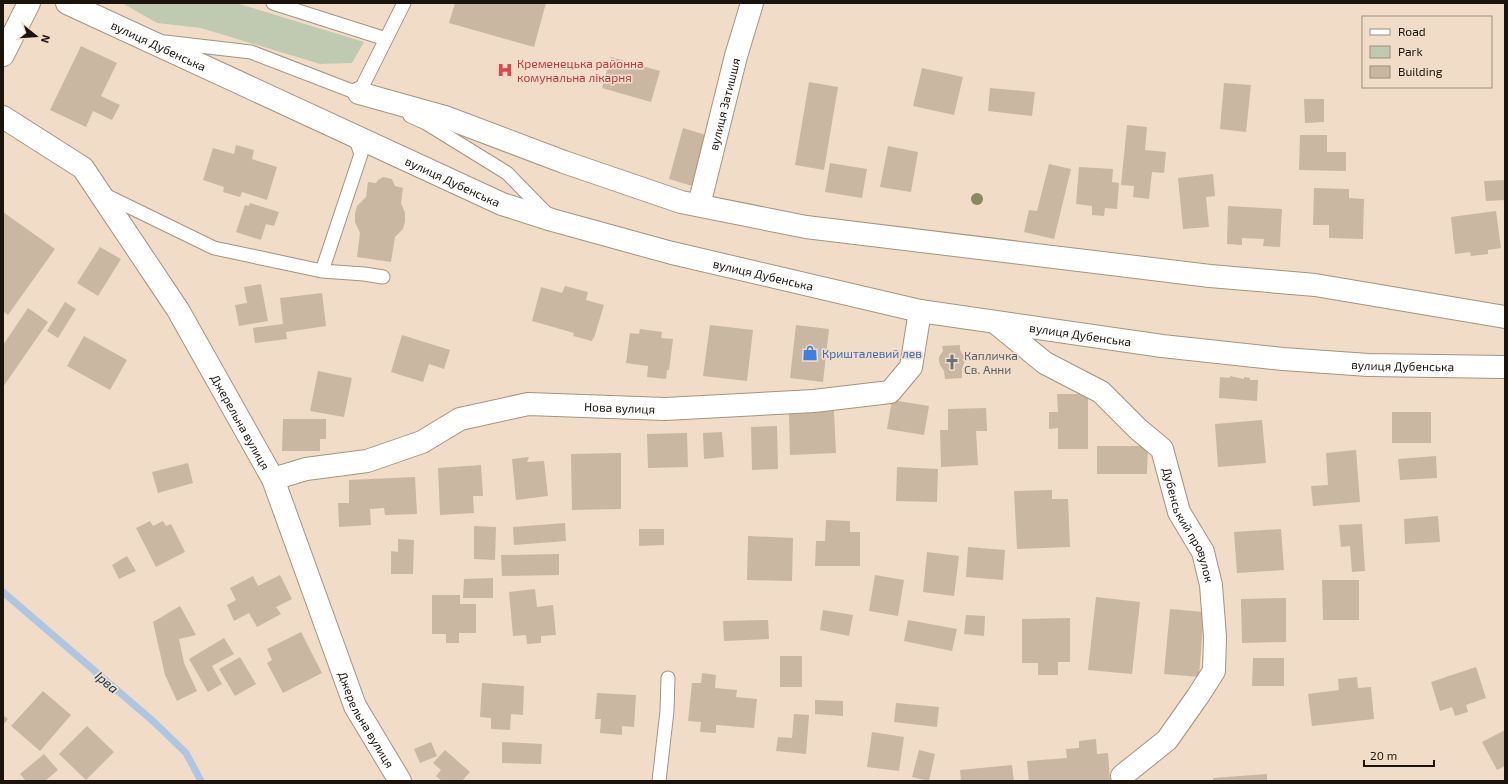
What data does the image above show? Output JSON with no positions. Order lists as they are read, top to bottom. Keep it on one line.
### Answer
{"streets":{"street":["вулиця Дубенська","вулиця Затишшя","Нова вулиця","Джерельна вулиця","Дубенський провулок"]},"crossings":[["вулиця Дубенська","Нова вулиця"],["вулиця Дубенська","Дубенський провулок"],["Нова вулиця","Джерельна вулиця"]],"water":["Ірва"],"places":{"hospital":["Кременецька районна комунальна лікарня"],"shop":["Кришталевий лев"],"church":["Капличка Св. Анни"]},"legend":["Road","Park","Building"],"scale_bar":"20 m","north":"right"}
